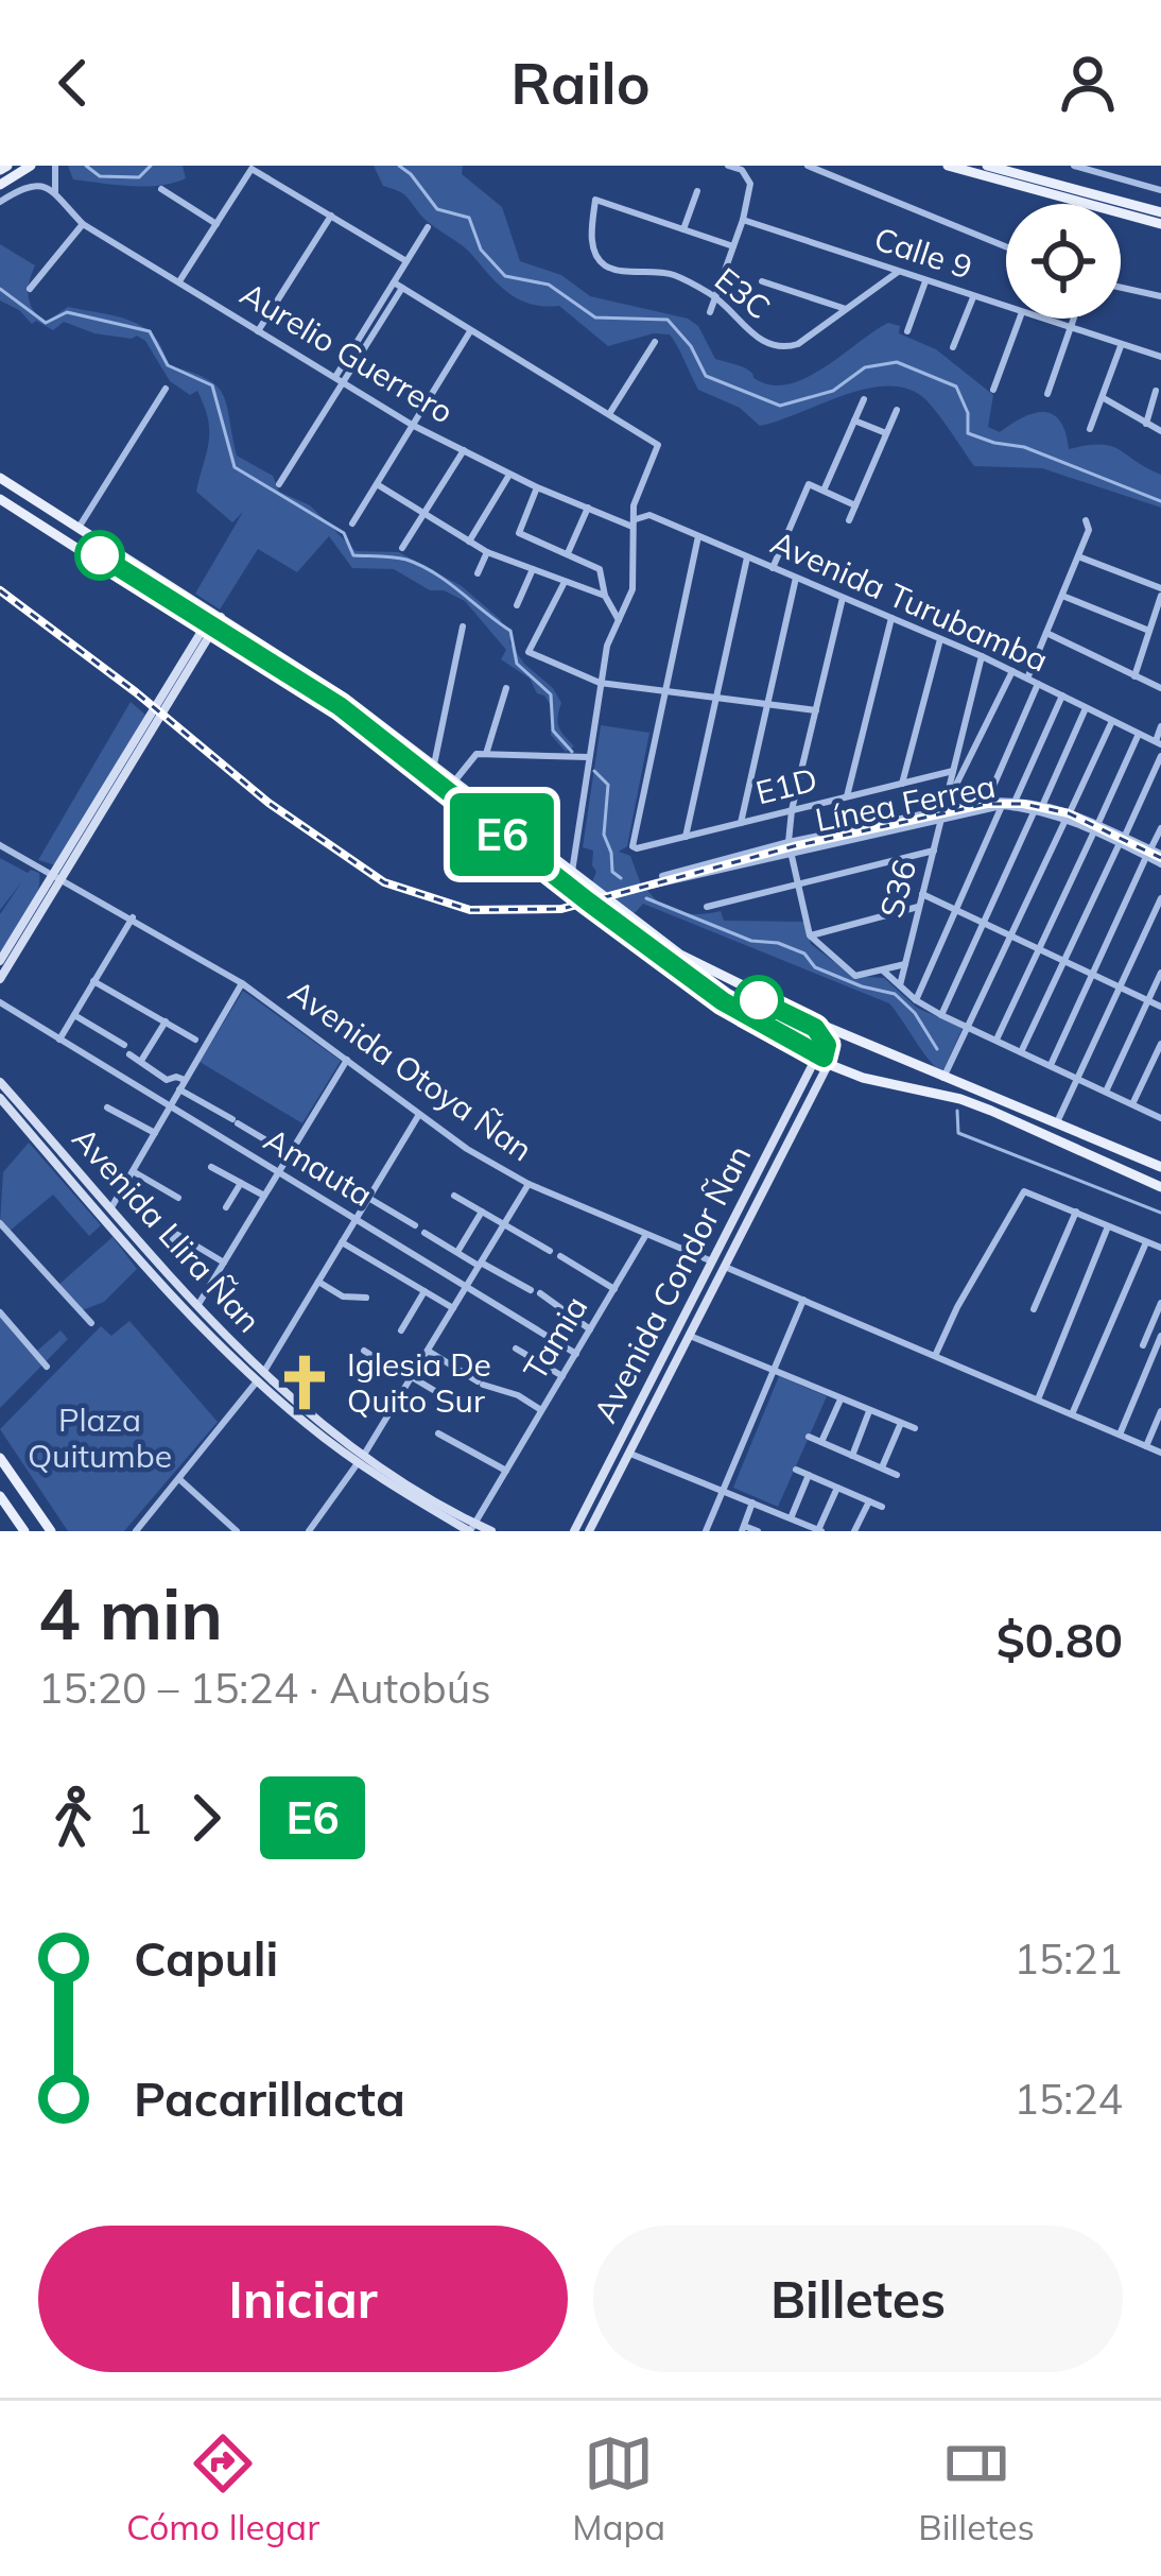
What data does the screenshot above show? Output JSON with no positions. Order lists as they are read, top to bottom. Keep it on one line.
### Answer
{"streets":{"main road":["Avenida Llira Ñan","Avenida Condor Ñan"],"street":["Calle 9","E3C","Aurelio Guerrero","Avenida Turubamba","E1D","Línea Ferrea","S36","Avenida Otoya Ñan","Amauta","Tamia"]},"crossings":[["Calle 9","E3C"],["Aurelio Guerrero","Avenida Turubamba"],["Avenida Turubamba","S36"],["E1D","S36"],["Línea Ferrea","S36"],["Avenida Otoya Ñan","Avenida Condor Ñan"],["Avenida Otoya Ñan","Tamia"],["Amauta","Tamia"],["Avenida Llira Ñan","Tamia"]],"parks":["Plaza Quitumbe"],"places":{"church":["Iglesia De Quito Sur"]},"lines":["bus line E6"],"page":{"header":"Railo","on_map":"E6","heading":["4 min","15:20 – 15:24 · Autobús","$0.80"],"legs":["1","E6"],"list":[{"name":"Capuli","value":"15:21"},{"name":"Pacarillacta","value":"15:24"}],"buttons":["Iniciar","Billetes"],"tabs":["Cómo llegar","Mapa","Billetes"]}}
